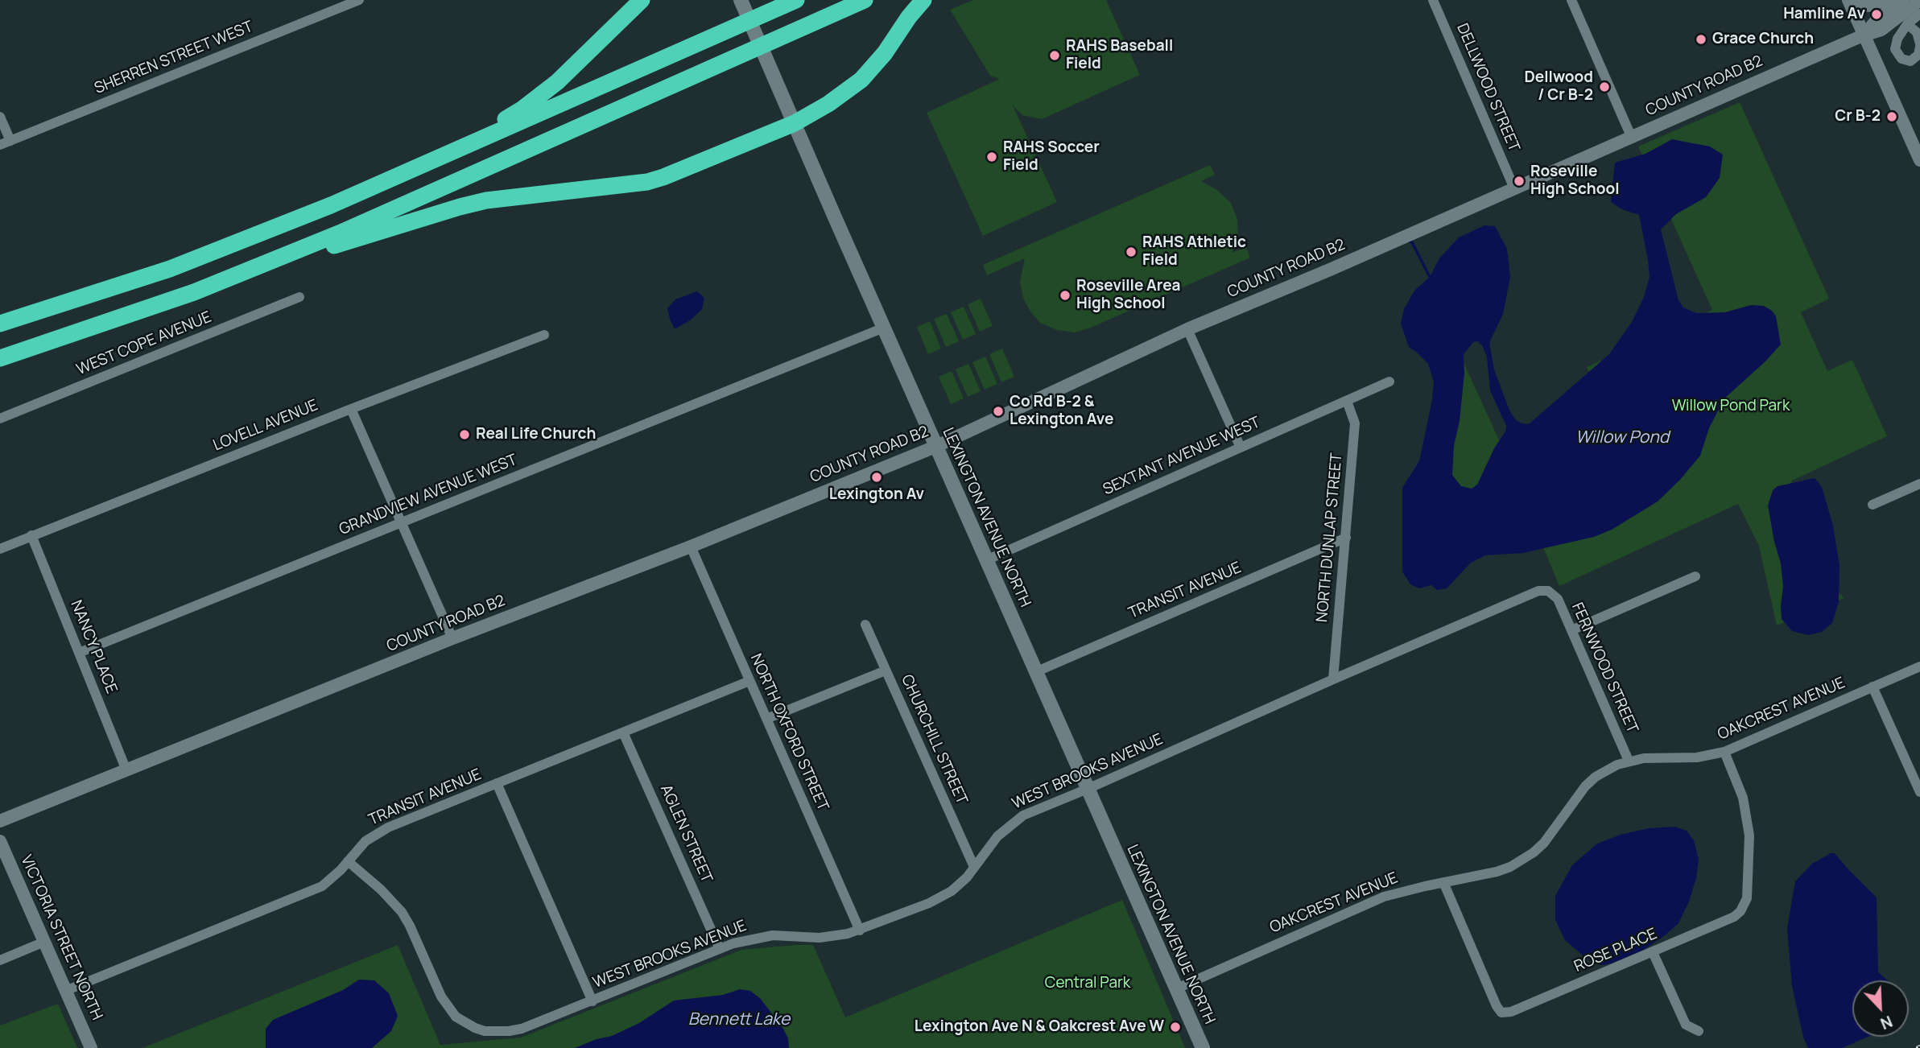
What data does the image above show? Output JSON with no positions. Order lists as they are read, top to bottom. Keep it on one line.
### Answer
{"streets":{"main road":["LEXINGTON AVENUE NORTH"],"street":["SHERREN STREET WEST","COUNTY ROAD B2","DELLWOOD STREET","WEST COPE AVENUE","LOVELL AVENUE","SEXTANT AVENUE WEST","GRANDVIEW AVENUE WEST","NORTH DUNLAP STREET","TRANSIT AVENUE","NANCY PLACE","FERNWOOD STREET","OAKCREST AVENUE","NORTH OXFORD STREET","CHURCHILL STREET","WEST BROOKS AVENUE","AGLEN STREET","VICTORIA STREET NORTH","ROSE PLACE"]},"crossings":[["COUNTY ROAD B2","DELLWOOD STREET"],["COUNTY ROAD B2","LEXINGTON AVENUE NORTH"],["COUNTY ROAD B2","NANCY PLACE"],["COUNTY ROAD B2","NORTH OXFORD STREET"],["LOVELL AVENUE","NANCY PLACE"],["SEXTANT AVENUE WEST","LEXINGTON AVENUE NORTH"],["SEXTANT AVENUE WEST","NORTH DUNLAP STREET"],["GRANDVIEW AVENUE WEST","LEXINGTON AVENUE NORTH"],["GRANDVIEW AVENUE WEST","NANCY PLACE"],["LEXINGTON AVENUE NORTH","TRANSIT AVENUE"],["LEXINGTON AVENUE NORTH","OAKCREST AVENUE"],["LEXINGTON AVENUE NORTH","WEST BROOKS AVENUE"],["NORTH DUNLAP STREET","TRANSIT AVENUE"],["NORTH DUNLAP STREET","WEST BROOKS AVENUE"],["TRANSIT AVENUE","NORTH OXFORD STREET"],["TRANSIT AVENUE","WEST BROOKS AVENUE"],["TRANSIT AVENUE","AGLEN STREET"],["TRANSIT AVENUE","VICTORIA STREET NORTH"],["FERNWOOD STREET","OAKCREST AVENUE"],["FERNWOOD STREET","WEST BROOKS AVENUE"],["OAKCREST AVENUE","ROSE PLACE"],["NORTH OXFORD STREET","WEST BROOKS AVENUE"],["CHURCHILL STREET","WEST BROOKS AVENUE"],["WEST BROOKS AVENUE","AGLEN STREET"]],"water":["Willow Pond","Bennett Lake"],"parks":["Willow Pond Park","Central Park"],"places":["Hamline Av","Grace Church","RAHS Baseball Field","Dellwood / Cr B-2","Cr B-2","RAHS Soccer Field","Roseville High School","RAHS Athletic Field","Roseville Area High School","Co Rd B-2 & Lexington Ave","Real Life Church","Lexington Av","Lexington Ave N & Oakcrest Ave W"],"north":"bottom right"}
